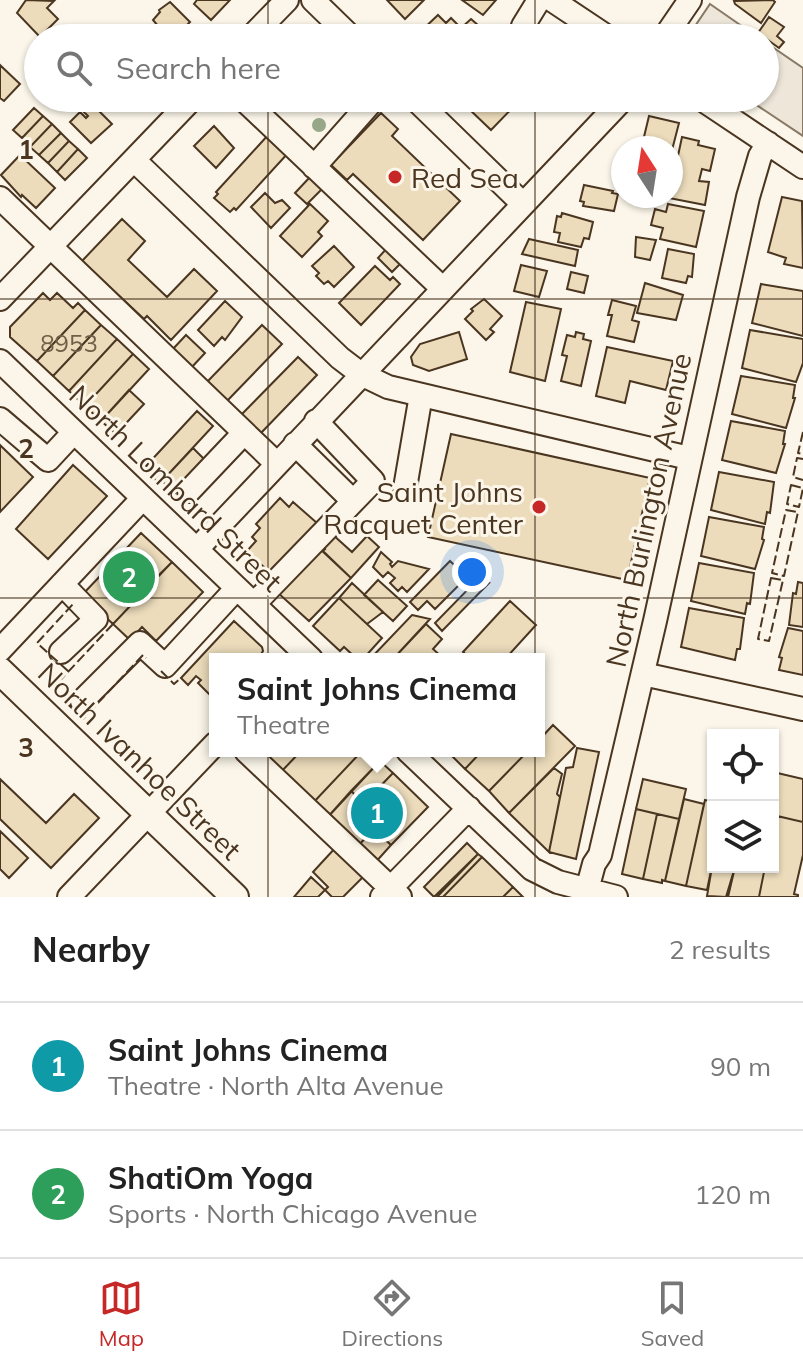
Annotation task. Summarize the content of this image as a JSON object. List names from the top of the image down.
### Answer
{
  "streets": {
    "main road": ["North Ivanhoe Street"],
    "street": ["North Lombard Street", "North Burlington Avenue"]
  },
  "places": ["Red Sea", "Saint Johns Racquet Center"],
  "house_numbers": ["8953"],
  "north": "top",
  "page": {
    "search": "Search here",
    "pins": ["2", "1"],
    "popup": ["Saint Johns Cinema", "Theatre"],
    "heading": ["Nearby", "2 results"],
    "list": [
      {
        "mark": "1",
        "name": "Saint Johns Cinema",
        "note": "Theatre · North Alta Avenue",
        "value": "90 m"
      },
      {
        "mark": "2",
        "name": "ShatiOm Yoga",
        "note": "Sports · North Chicago Avenue",
        "value": "120 m"
      }
    ],
    "nav": ["Map", "Directions", "Saved"]
  },
  "grid": {
    "rows": ["1", "2", "3"]
  }
}
